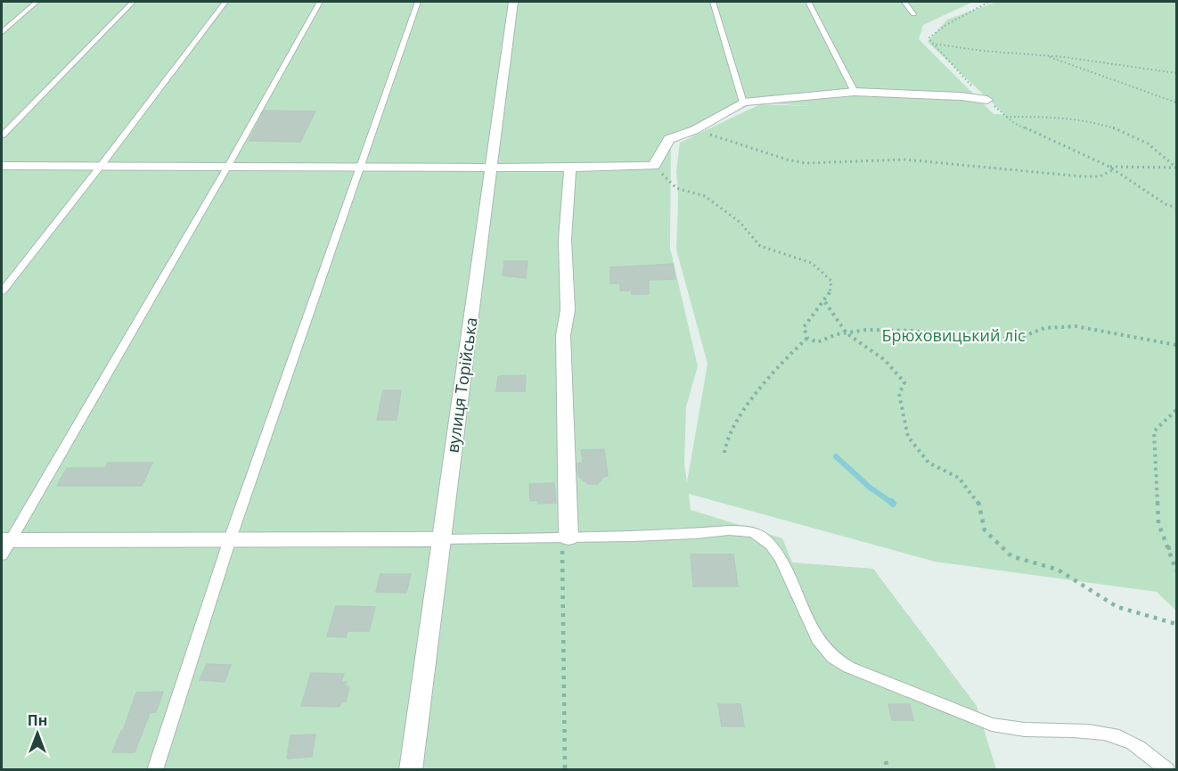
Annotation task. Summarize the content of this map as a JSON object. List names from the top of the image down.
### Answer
{
  "streets": {
    "street": ["вулиця Торійська"]
  },
  "parks": ["Брюховицький ліс"],
  "north": "top"
}
